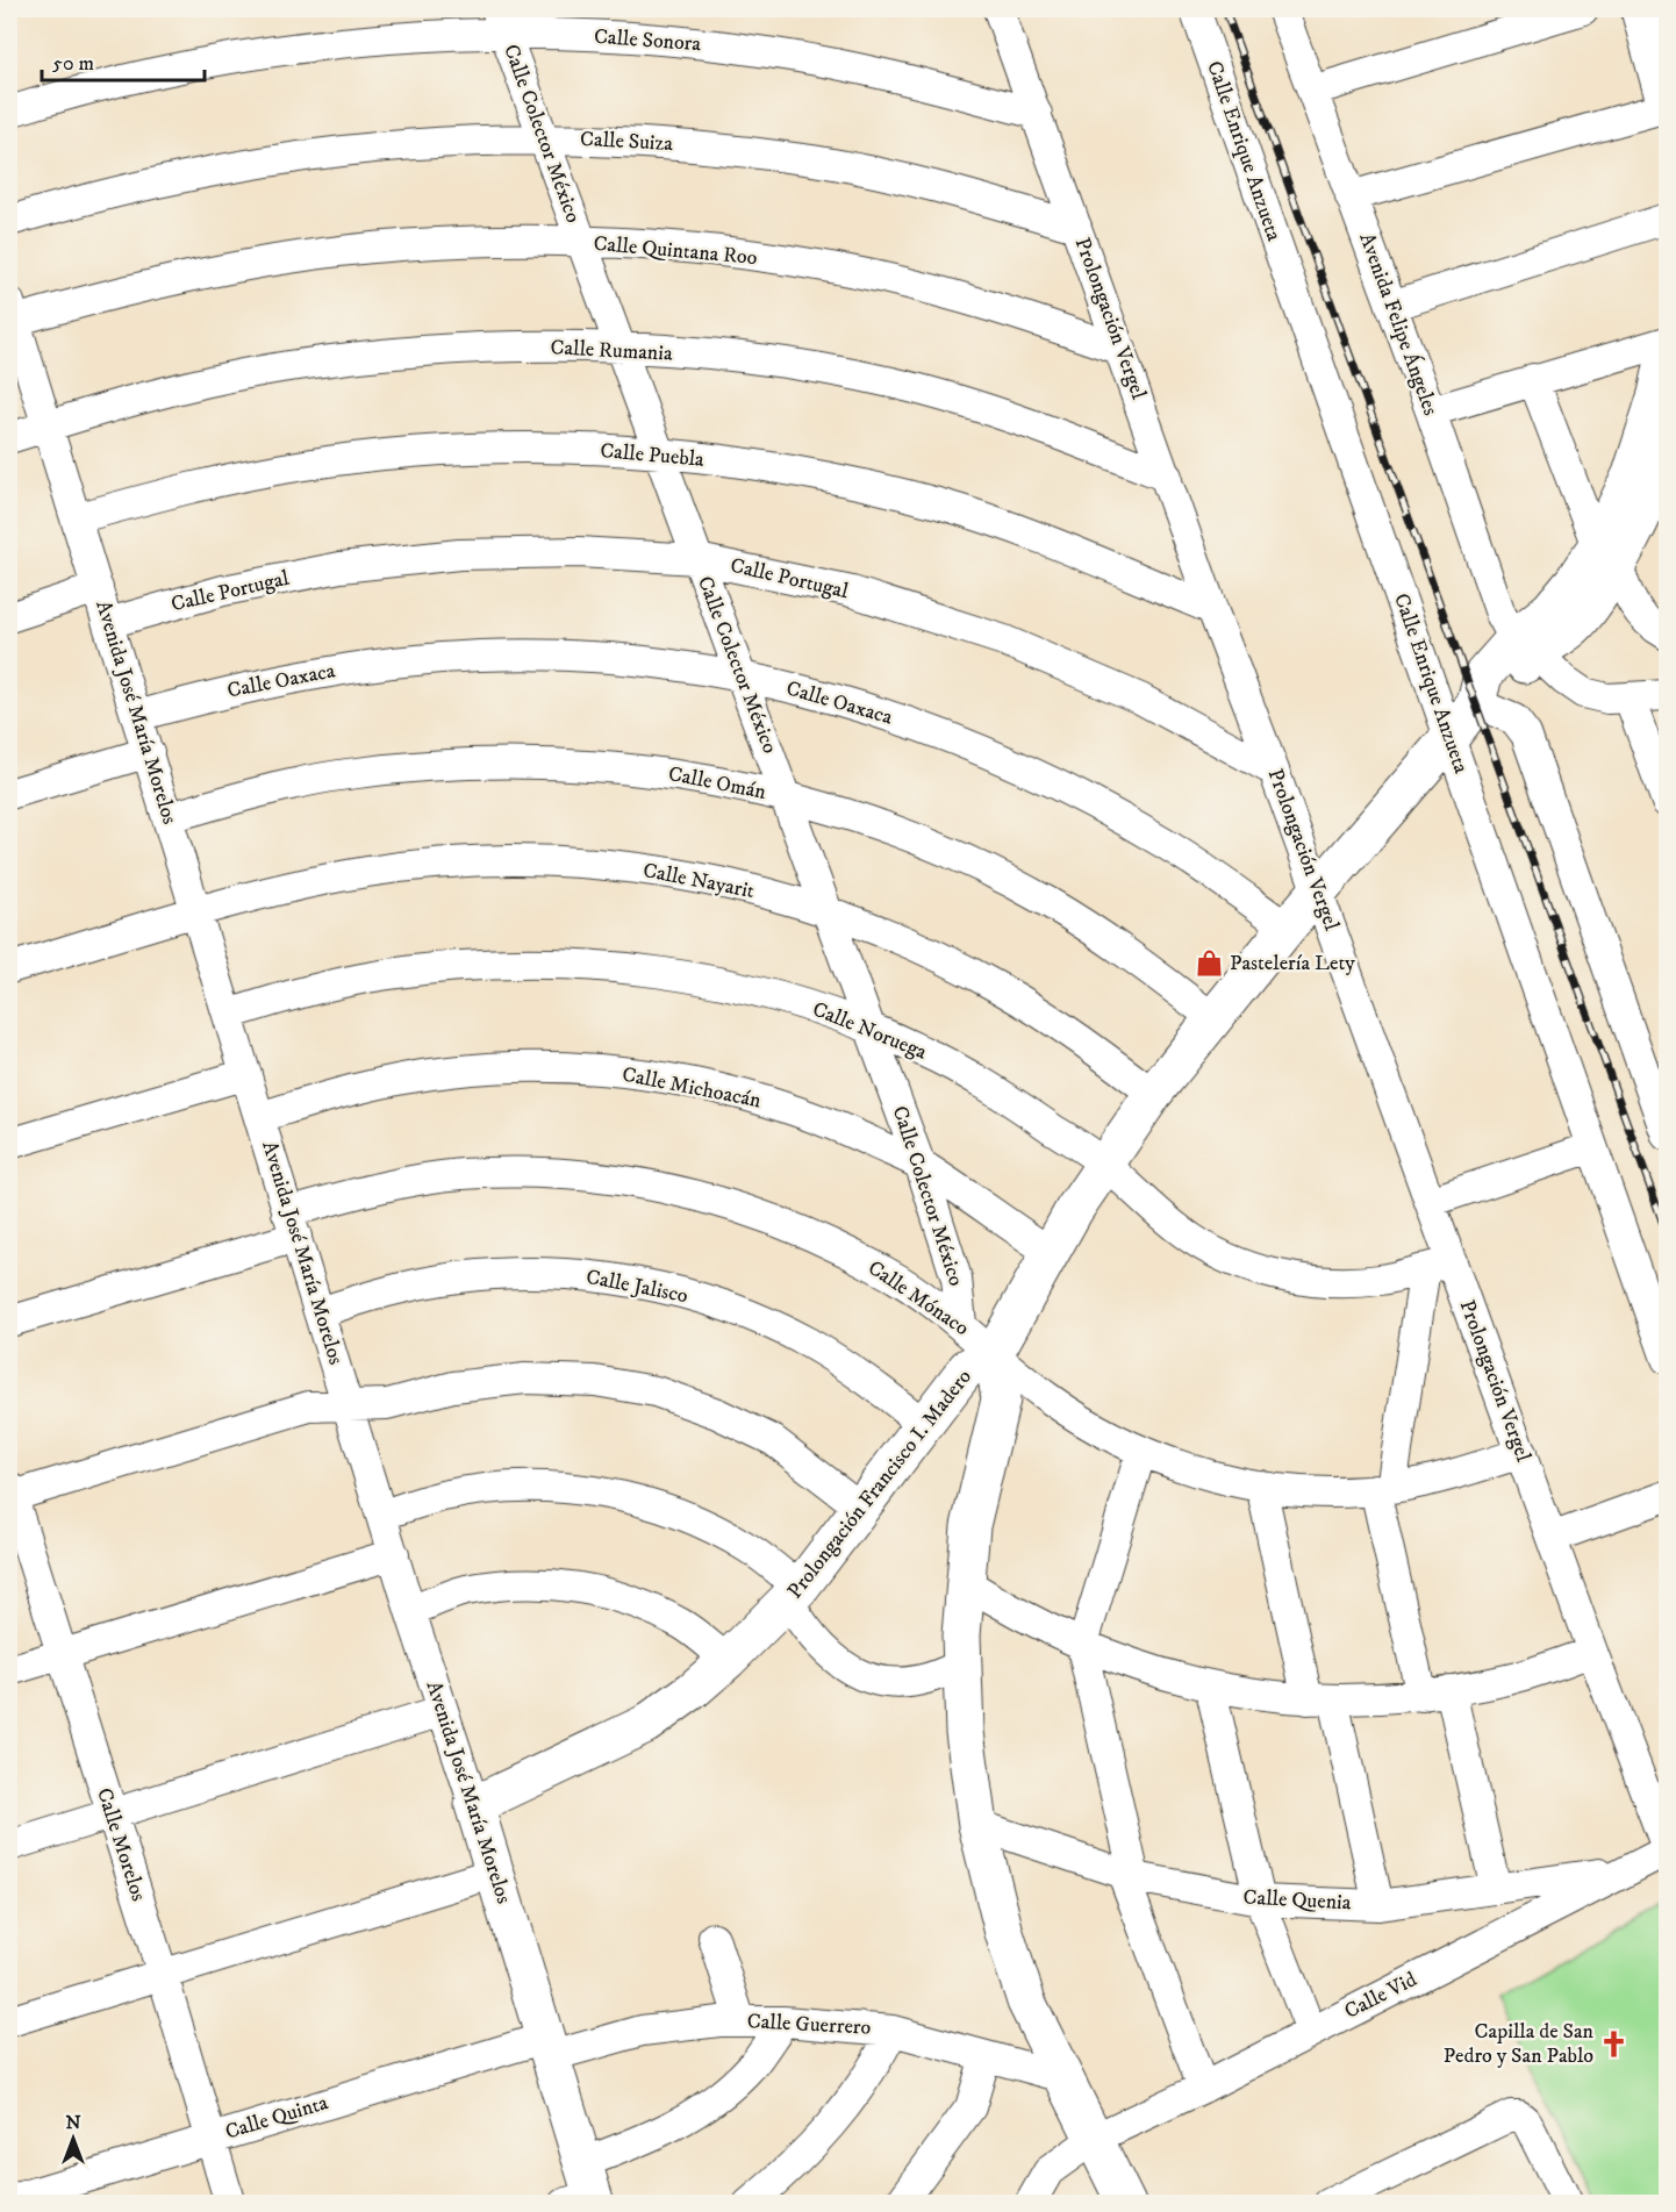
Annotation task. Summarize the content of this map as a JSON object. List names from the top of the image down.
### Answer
{
  "streets": {
    "main road": ["Avenida José María Morelos", "Prolongación Francisco I. Madero"],
    "street": [
      "Calle Sonora",
      "Calle Colector México",
      "Calle Suiza",
      "Calle Enrique Anzueta",
      "Calle Quintana Roo",
      "Prolongación Vergel",
      "Avenida Felipe Ángeles",
      "Calle Rumania",
      "Calle Puebla",
      "Calle Portugal",
      "Calle Oaxaca",
      "Calle Omán",
      "Calle Nayarit",
      "Calle Noruega",
      "Calle Michoacán",
      "Calle Jalisco",
      "Calle Mónaco",
      "Calle Morelos",
      "Calle Quenia",
      "Calle Vid",
      "Calle Guerrero",
      "Calle Quinta"
    ]
  },
  "crossings": [
    ["Calle Sonora", "Calle Colector México"],
    ["Calle Sonora", "Prolongación Vergel"],
    ["Calle Colector México", "Calle Suiza"],
    ["Calle Colector México", "Calle Quintana Roo"],
    ["Calle Colector México", "Calle Rumania"],
    ["Calle Colector México", "Calle Puebla"],
    ["Calle Colector México", "Calle Portugal"],
    ["Calle Colector México", "Calle Oaxaca"],
    ["Calle Colector México", "Calle Omán"],
    ["Calle Colector México", "Calle Nayarit"],
    ["Calle Colector México", "Calle Noruega"],
    ["Calle Colector México", "Calle Michoacán"],
    ["Calle Colector México", "Calle Mónaco"],
    ["Calle Suiza", "Prolongación Vergel"],
    ["Calle Enrique Anzueta", "Prolongación Francisco I. Madero"],
    ["Calle Quintana Roo", "Prolongación Vergel"],
    ["Calle Quintana Roo", "Avenida José María Morelos"],
    ["Prolongación Vergel", "Calle Rumania"],
    ["Prolongación Vergel", "Calle Puebla"],
    ["Prolongación Vergel", "Calle Portugal"],
    ["Prolongación Vergel", "Calle Noruega"],
    ["Prolongación Vergel", "Calle Mónaco"],
    ["Prolongación Vergel", "Prolongación Francisco I. Madero"],
    ["Prolongación Vergel", "Calle Vid"],
    ["Avenida Felipe Ángeles", "Prolongación Francisco I. Madero"],
    ["Calle Rumania", "Avenida José María Morelos"],
    ["Calle Puebla", "Avenida José María Morelos"],
    ["Calle Portugal", "Avenida José María Morelos"],
    ["Calle Oaxaca", "Avenida José María Morelos"],
    ["Calle Oaxaca", "Prolongación Francisco I. Madero"],
    ["Avenida José María Morelos", "Calle Omán"],
    ["Avenida José María Morelos", "Calle Nayarit"],
    ["Avenida José María Morelos", "Calle Noruega"],
    ["Avenida José María Morelos", "Calle Michoacán"],
    ["Avenida José María Morelos", "Calle Jalisco"],
    ["Avenida José María Morelos", "Calle Mónaco"],
    ["Avenida José María Morelos", "Prolongación Francisco I. Madero"],
    ["Avenida José María Morelos", "Calle Guerrero"],
    ["Avenida José María Morelos", "Calle Quinta"],
    ["Calle Omán", "Prolongación Francisco I. Madero"],
    ["Calle Nayarit", "Prolongación Francisco I. Madero"],
    ["Calle Noruega", "Prolongación Francisco I. Madero"],
    ["Calle Michoacán", "Prolongación Francisco I. Madero"],
    ["Calle Jalisco", "Prolongación Francisco I. Madero"],
    ["Calle Mónaco", "Prolongación Francisco I. Madero"],
    ["Calle Morelos", "Calle Quinta"],
    ["Calle Quenia", "Calle Vid"],
    ["Calle Guerrero", "Calle Quinta"]
  ],
  "places": {
    "shop": ["Pastelería Lety"],
    "church": ["Capilla de San Pedro y San Pablo"]
  },
  "scale_bar": "50 m",
  "north": "top"
}
